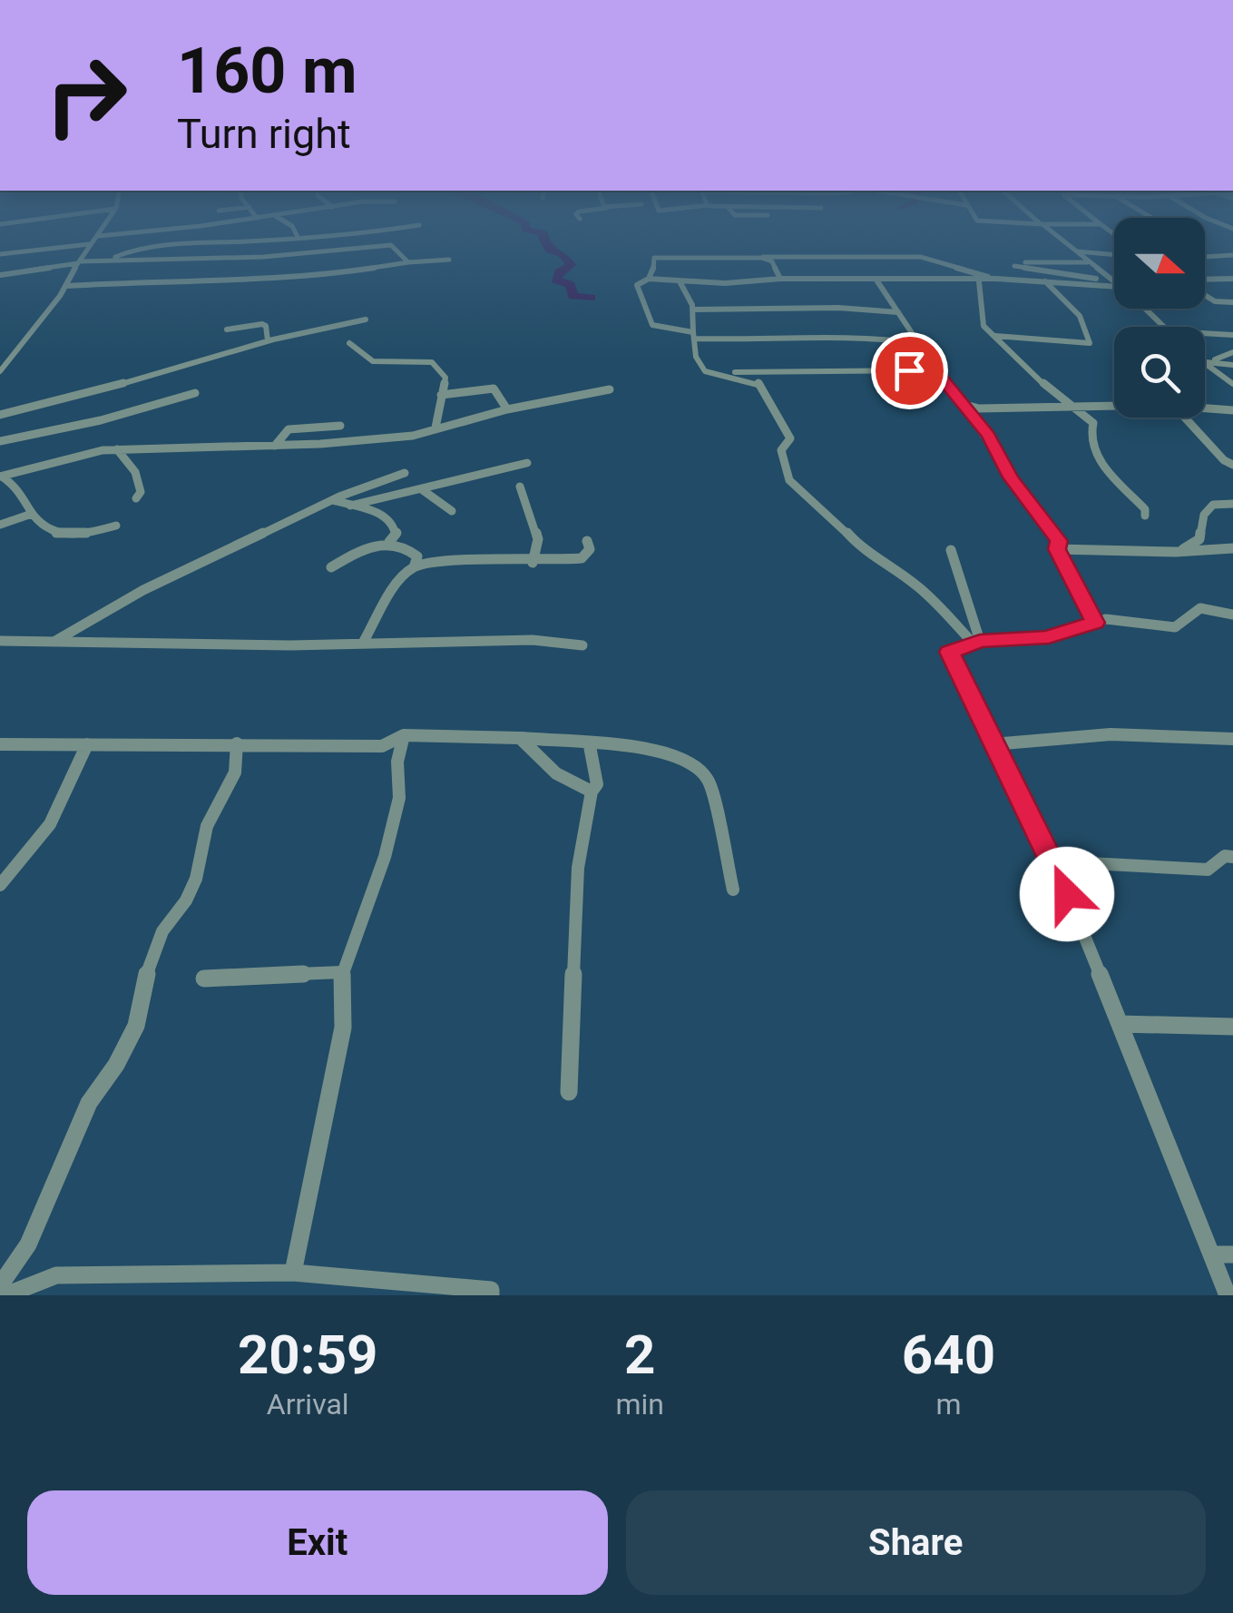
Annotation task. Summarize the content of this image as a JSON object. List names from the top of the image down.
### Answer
{
  "north": "right",
  "page": {
    "turn": ["160 m", "Turn right"],
    "eta": [
      "20:59",
      "Arrival",
      "2",
      "min",
      "640",
      "m"
    ],
    "buttons": ["Exit", "Share"]
  }
}
